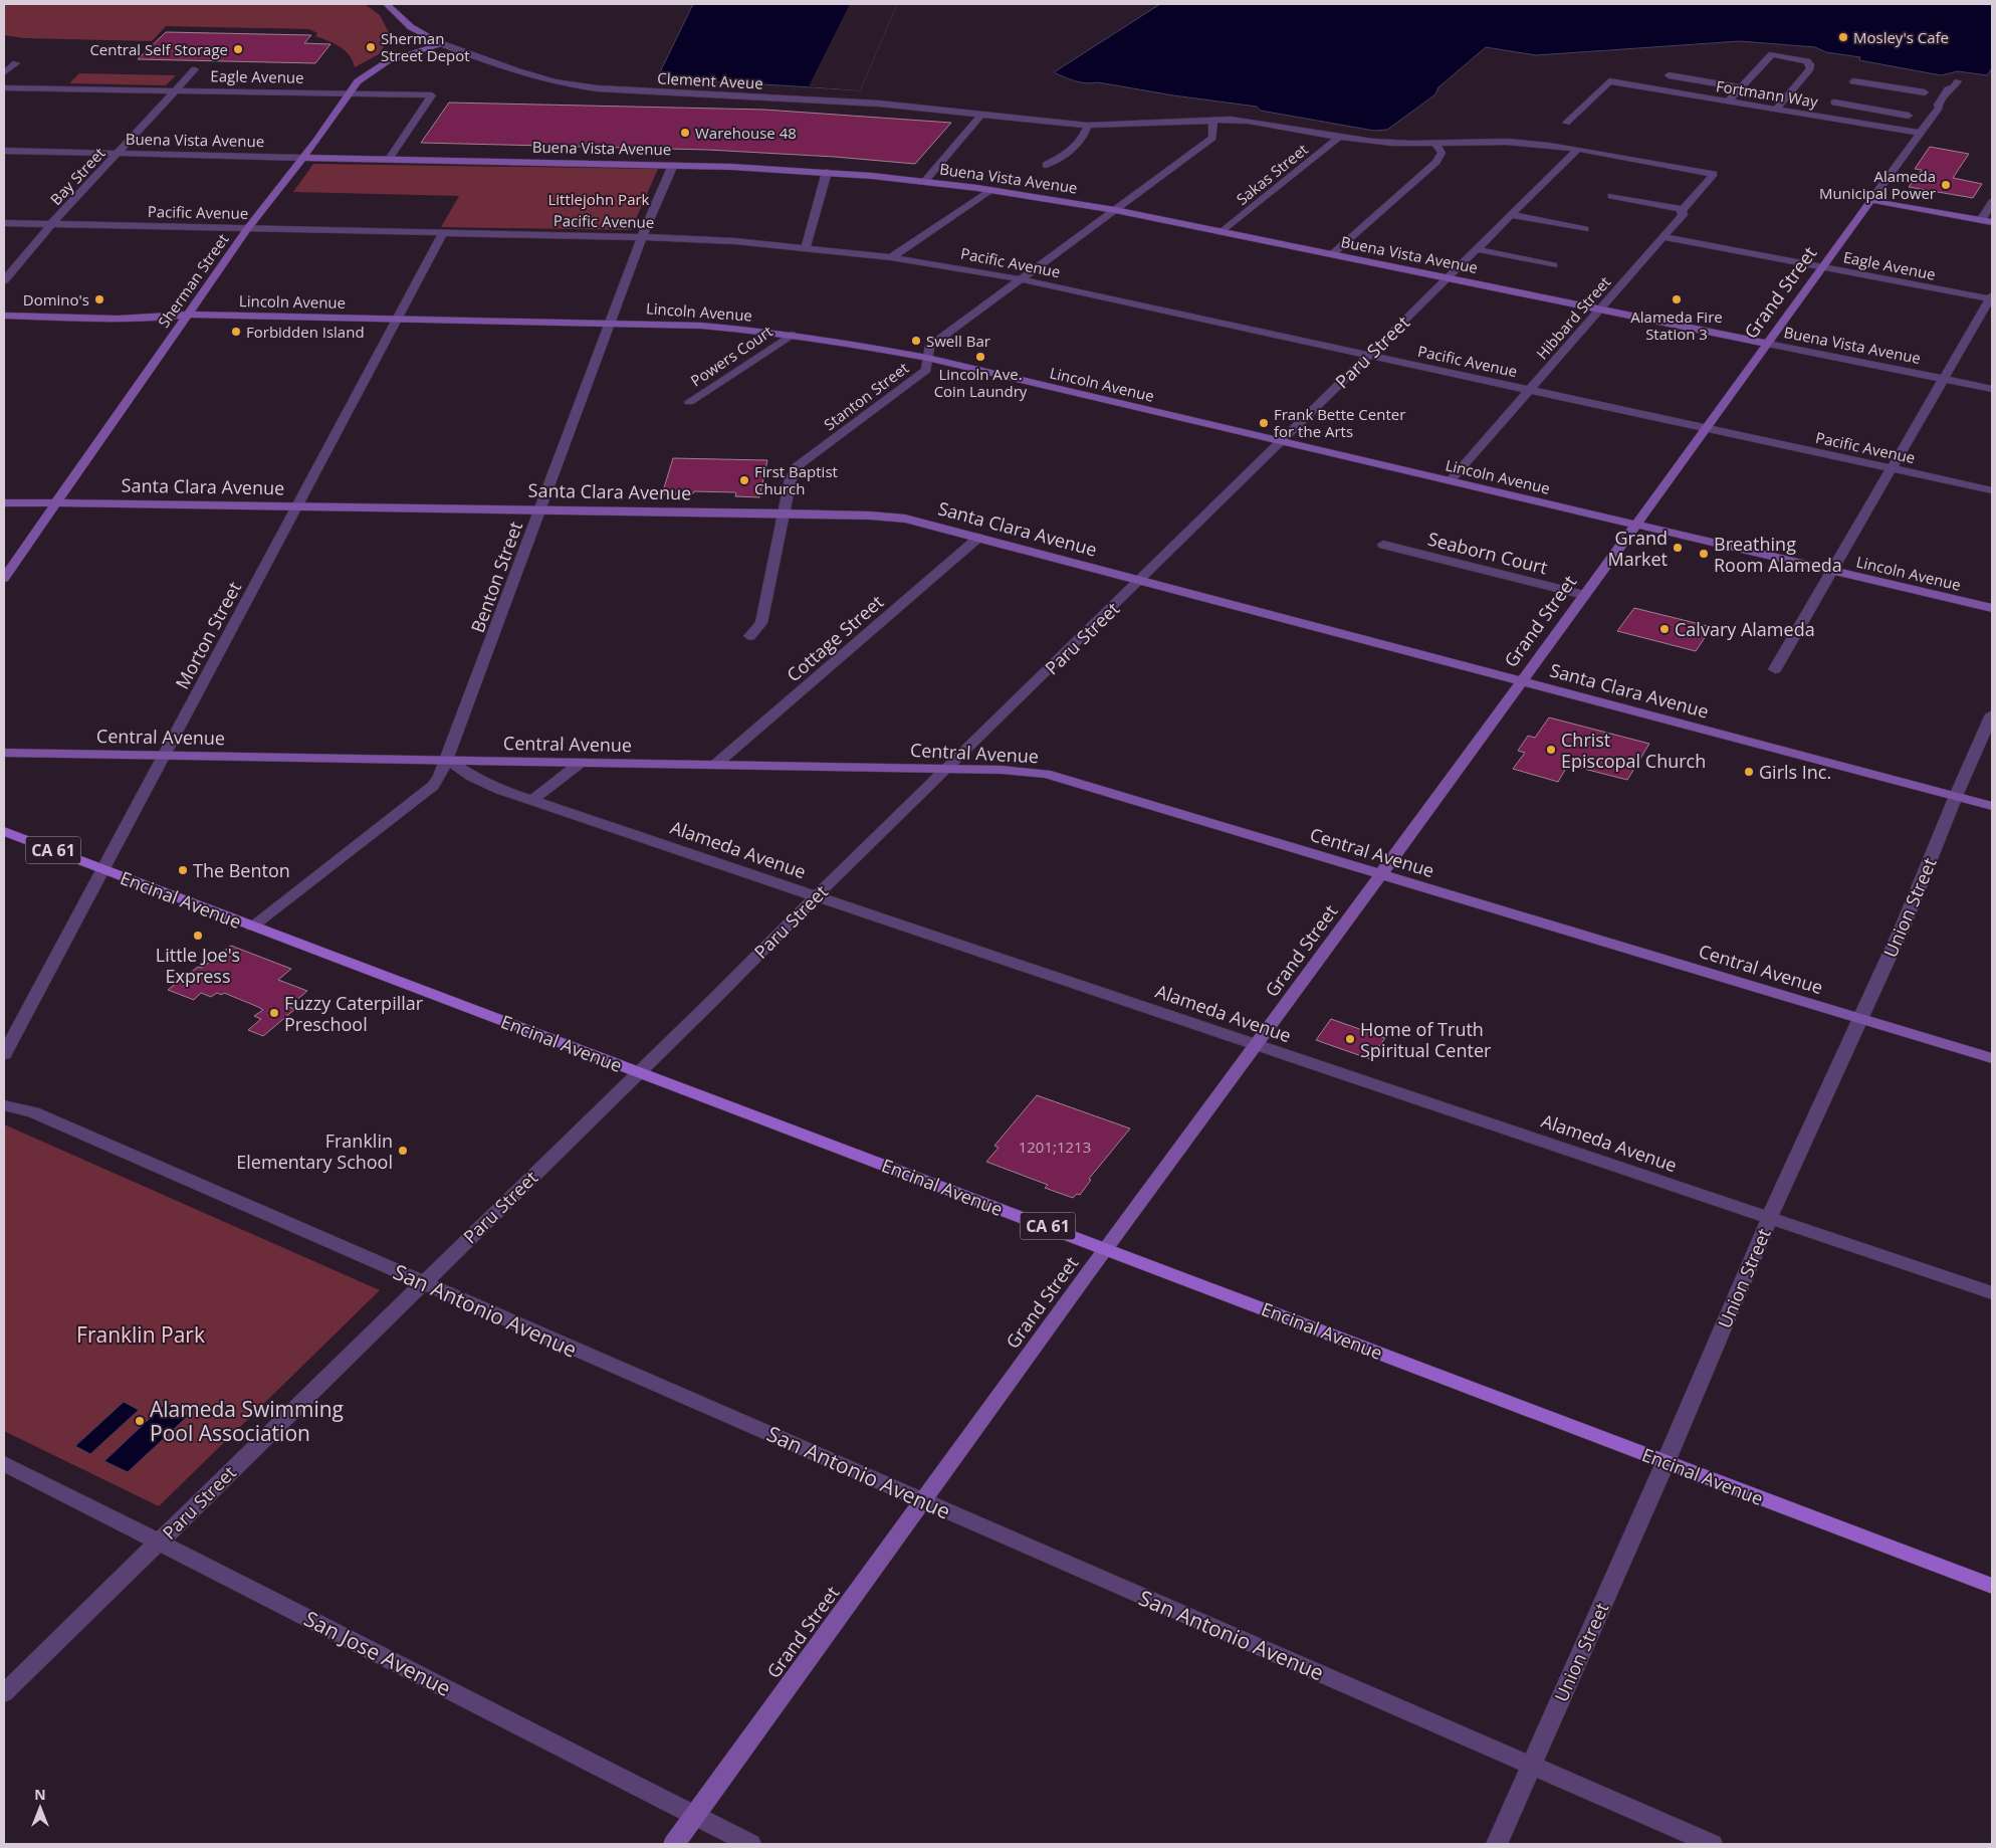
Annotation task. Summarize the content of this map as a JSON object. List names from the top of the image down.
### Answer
{
  "streets": {
    "main road": ["CA 61", "Encinal Avenue"],
    "street": [
      "Eagle Avenue",
      "Clement Aveue",
      "Fortmann Way",
      "Buena Vista Avenue",
      "Sakas Street",
      "Bay Street",
      "Pacific Avenue",
      "Sherman Street",
      "Grand Street",
      "Lincoln Avenue",
      "Hibbard Street",
      "Paru Street",
      "Powers Court",
      "Stanton Street",
      "Santa Clara Avenue",
      "Seaborn Court",
      "Benton Street",
      "Morton Street",
      "Cottage Street",
      "Central Avenue",
      "Alameda Avenue",
      "Union Street",
      "San Antonio Avenue",
      "San Jose Avenue"
    ]
  },
  "crossings": [
    ["Eagle Avenue", "Buena Vista Avenue"],
    ["Eagle Avenue", "Bay Street"],
    ["Eagle Avenue", "Sherman Street"],
    ["Eagle Avenue", "Grand Street"],
    ["Eagle Avenue", "Hibbard Street"],
    ["Clement Aveue", "Sakas Street"],
    ["Clement Aveue", "Sherman Street"],
    ["Clement Aveue", "Hibbard Street"],
    ["Clement Aveue", "Paru Street"],
    ["Clement Aveue", "Stanton Street"],
    ["Fortmann Way", "Grand Street"],
    ["Buena Vista Avenue", "Sakas Street"],
    ["Buena Vista Avenue", "Bay Street"],
    ["Buena Vista Avenue", "Sherman Street"],
    ["Buena Vista Avenue", "Grand Street"],
    ["Buena Vista Avenue", "Hibbard Street"],
    ["Buena Vista Avenue", "Paru Street"],
    ["Buena Vista Avenue", "Stanton Street"],
    ["Buena Vista Avenue", "Benton Street"],
    ["Bay Street", "Pacific Avenue"],
    ["Pacific Avenue", "Sherman Street"],
    ["Pacific Avenue", "Grand Street"],
    ["Pacific Avenue", "Hibbard Street"],
    ["Pacific Avenue", "Paru Street"],
    ["Pacific Avenue", "Stanton Street"],
    ["Pacific Avenue", "Benton Street"],
    ["Pacific Avenue", "Morton Street"],
    ["Sherman Street", "Lincoln Avenue"],
    ["Sherman Street", "Santa Clara Avenue"],
    ["Grand Street", "Lincoln Avenue"],
    ["Grand Street", "Santa Clara Avenue"],
    ["Grand Street", "Seaborn Court"],
    ["Grand Street", "Central Avenue"],
    ["Grand Street", "Alameda Avenue"],
    ["Grand Street", "Encinal Avenue"],
    ["Grand Street", "San Antonio Avenue"],
    ["Grand Street", "San Jose Avenue"],
    ["Lincoln Avenue", "Hibbard Street"],
    ["Lincoln Avenue", "Paru Street"],
    ["Lincoln Avenue", "Powers Court"],
    ["Lincoln Avenue", "Stanton Street"],
    ["Lincoln Avenue", "Benton Street"],
    ["Lincoln Avenue", "Morton Street"],
    ["Paru Street", "Santa Clara Avenue"],
    ["Paru Street", "Central Avenue"],
    ["Paru Street", "Alameda Avenue"],
    ["Paru Street", "Encinal Avenue"],
    ["Paru Street", "San Antonio Avenue"],
    ["Paru Street", "San Jose Avenue"],
    ["Stanton Street", "Santa Clara Avenue"],
    ["Santa Clara Avenue", "Benton Street"],
    ["Santa Clara Avenue", "Morton Street"],
    ["Santa Clara Avenue", "Cottage Street"],
    ["Santa Clara Avenue", "Union Street"],
    ["Benton Street", "Central Avenue"],
    ["Benton Street", "Alameda Avenue"],
    ["Benton Street", "Encinal Avenue"],
    ["Morton Street", "Central Avenue"],
    ["Morton Street", "Encinal Avenue"],
    ["Cottage Street", "Central Avenue"],
    ["Central Avenue", "Alameda Avenue"],
    ["Central Avenue", "Union Street"],
    ["Alameda Avenue", "Union Street"],
    ["Encinal Avenue", "Union Street"],
    ["Union Street", "San Antonio Avenue"]
  ],
  "parks": ["Littlejohn Park", "Franklin Park"],
  "places": [
    "Mosley's Cafe",
    "Sherman Street Depot",
    "Central Self Storage",
    "Warehouse 48",
    "Alameda Municipal Power",
    "Domino's",
    "Alameda Fire Station 3",
    "Forbidden Island",
    "Swell Bar",
    "Lincoln Ave. Coin Laundry",
    "Frank Bette Center for the Arts",
    "First Baptist Church",
    "Grand Market",
    "Breathing Room Alameda",
    "Calvary Alameda",
    "Christ Episcopal Church",
    "Girls Inc.",
    "The Benton",
    "Little Joe's Express",
    "Fuzzy Caterpillar Preschool",
    "Home of Truth Spiritual Center",
    "Franklin Elementary School",
    "Alameda Swimming Pool Association"
  ],
  "house_numbers": ["1201;1213"],
  "north": "top"
}
